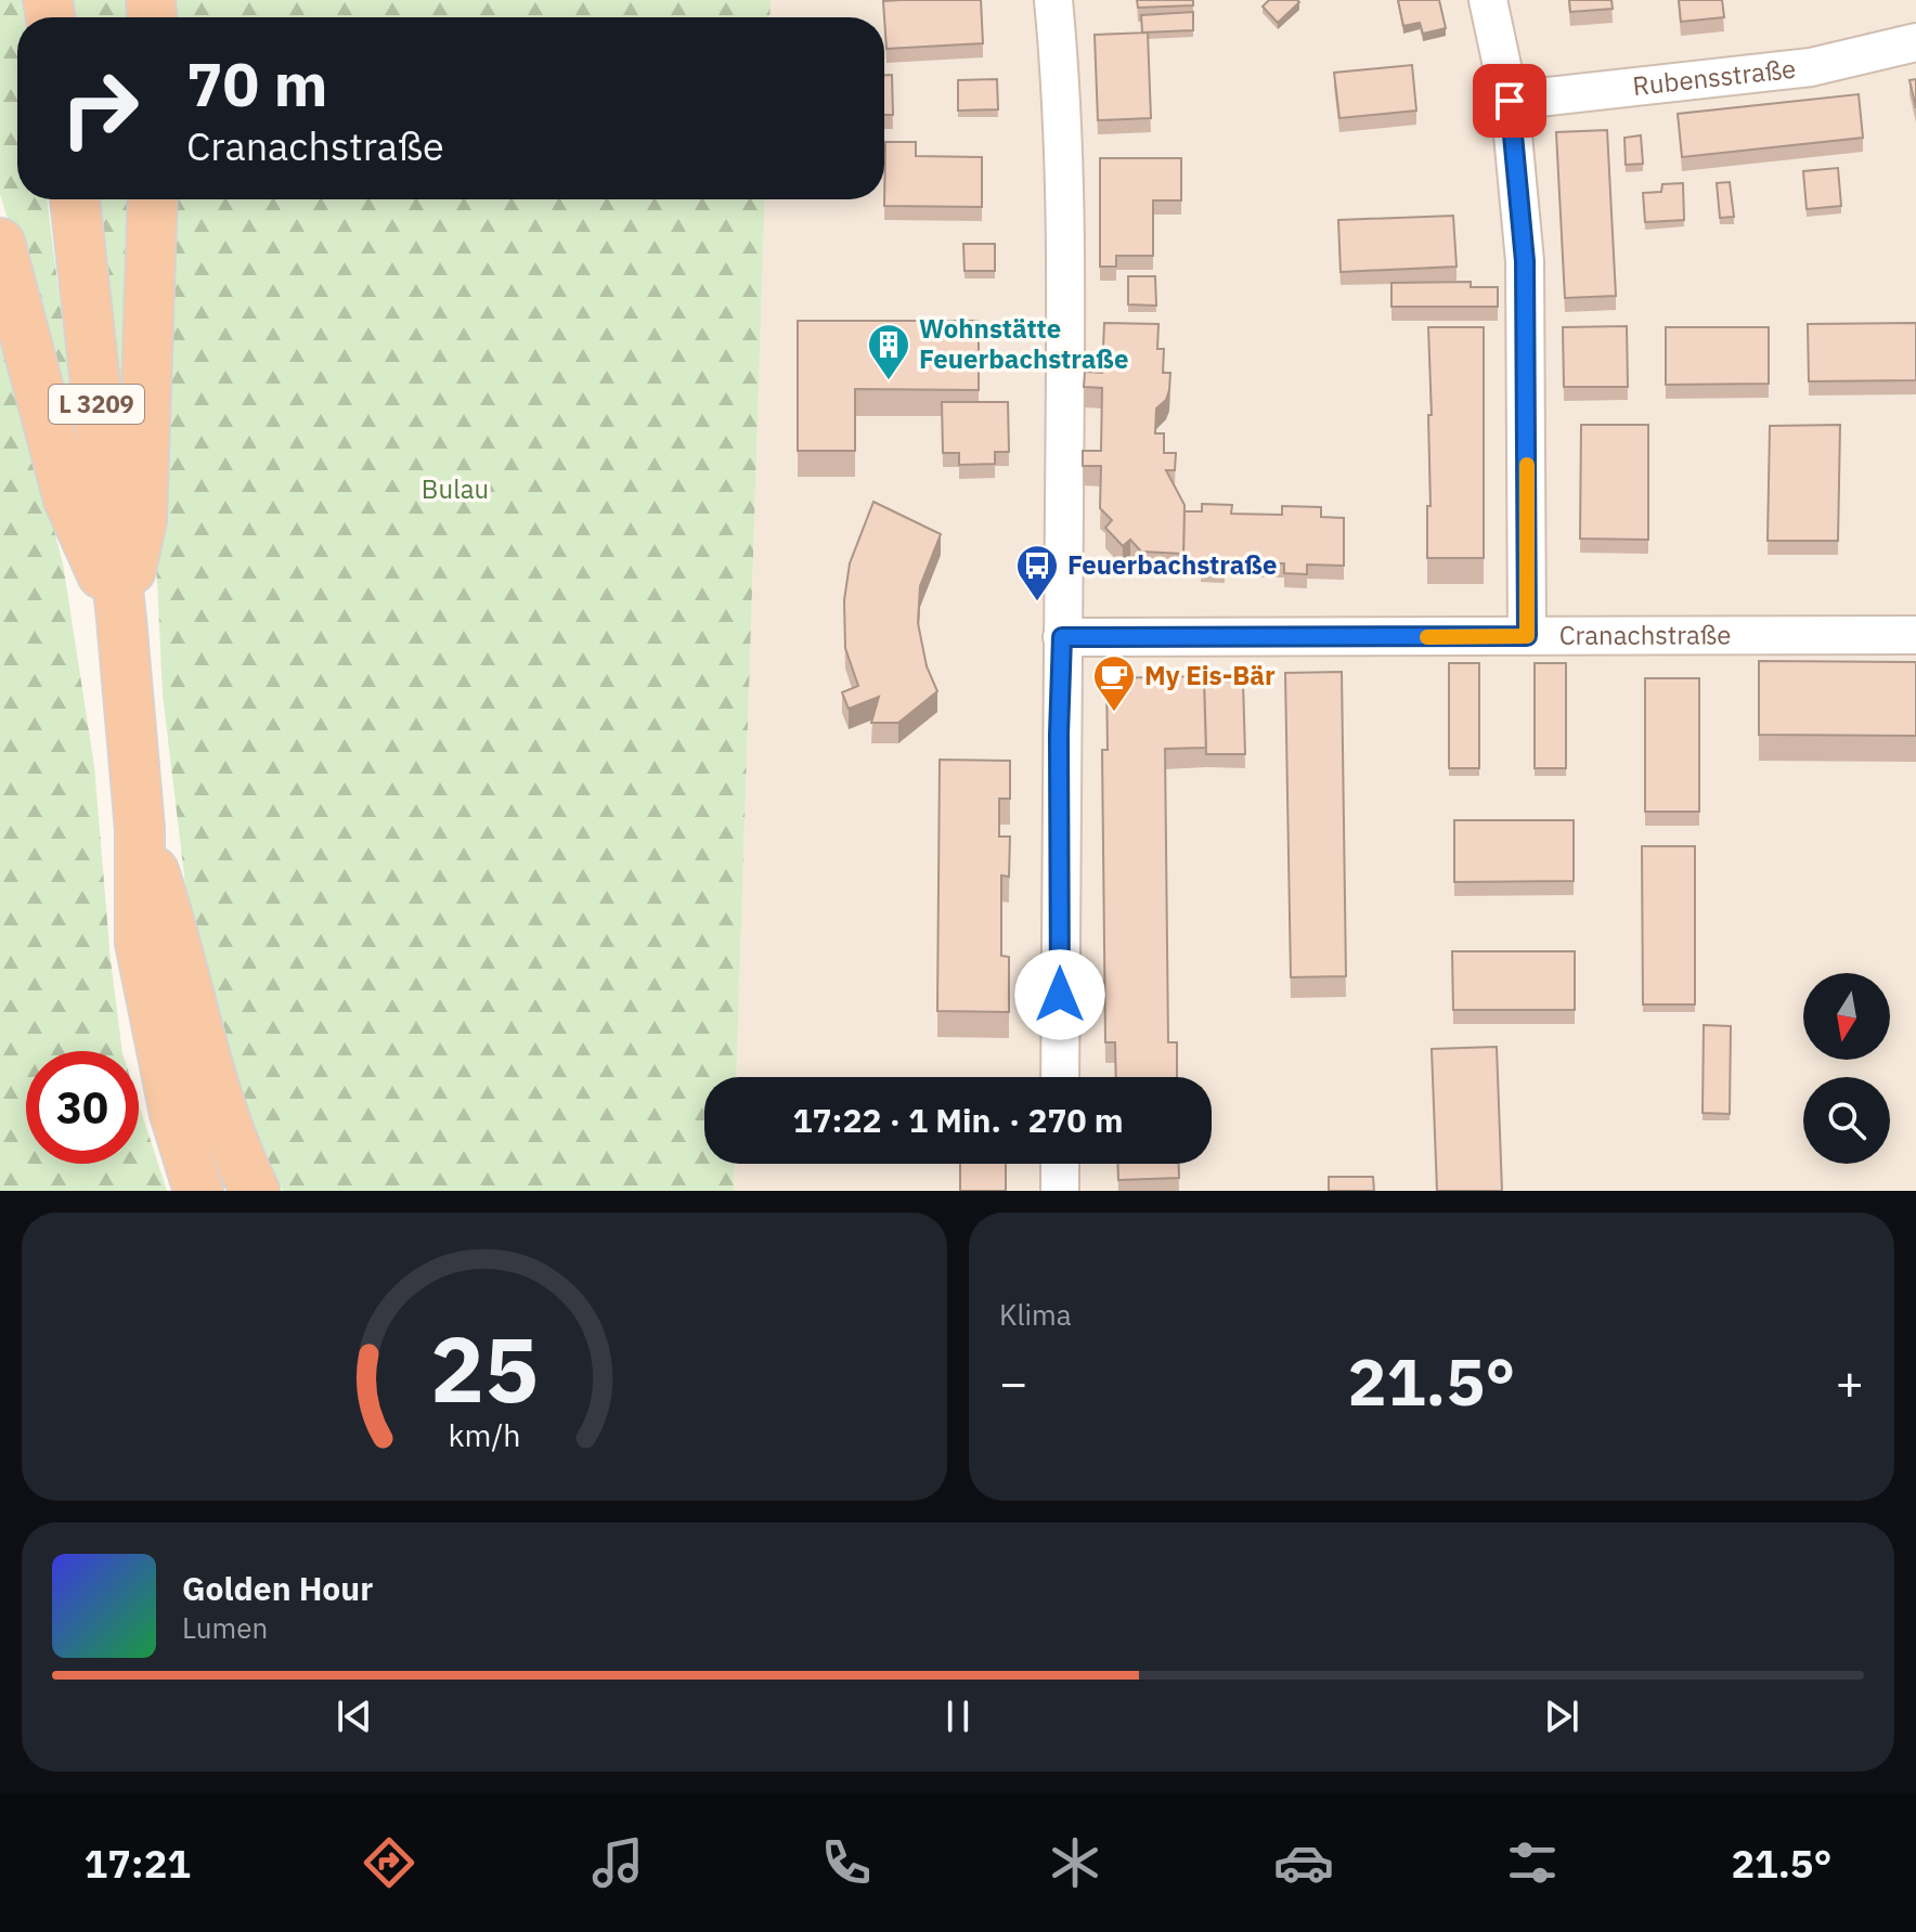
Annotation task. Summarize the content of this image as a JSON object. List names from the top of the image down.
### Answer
{
  "streets": {
    "highway": ["L 3209"],
    "street": ["Rubensstraße", "Cranachstraße"]
  },
  "parks": ["Bulau"],
  "places": {
    "building": ["Wohnstätte Feuerbachstraße"],
    "bus stop": ["Feuerbachstraße"],
    "cafe": ["My Eis-Bär"]
  },
  "north": "bottom",
  "page": {
    "turn": ["70 m", "Cranachstraße"],
    "limit": "30",
    "trip": "17:22 · 1 Min. · 270 m",
    "tile": "Klima",
    "heat": ["−", "21.5°", "+"],
    "song": ["Golden Hour", "Lumen"],
    "tabs": ["17:21", "21.5°"],
    "gauge": ["25", "km/h"]
  }
}
